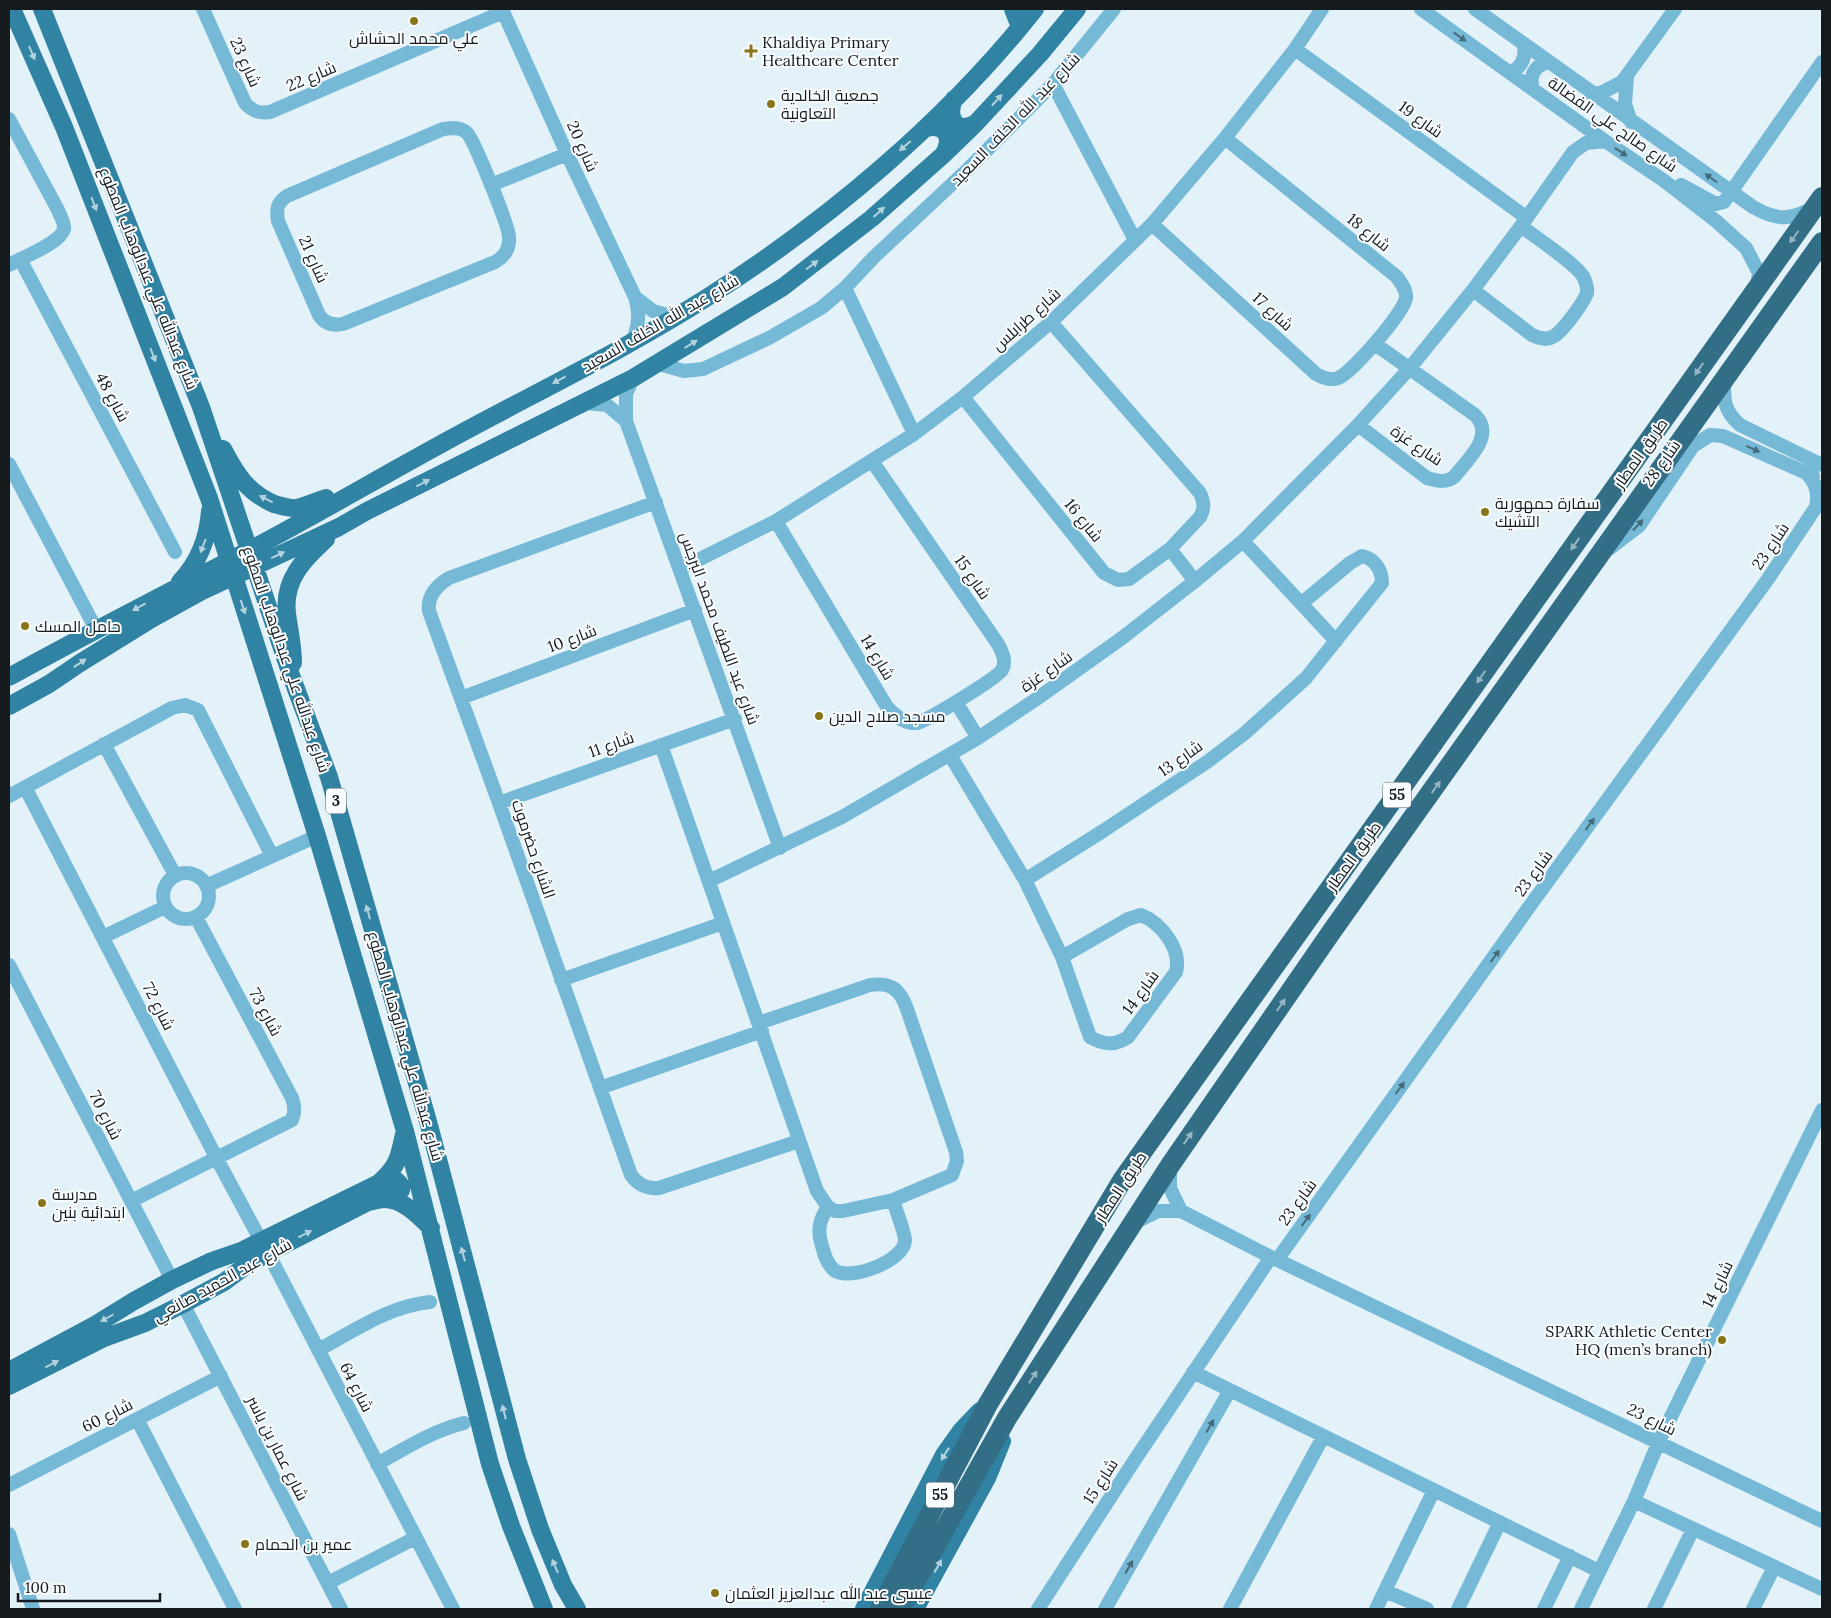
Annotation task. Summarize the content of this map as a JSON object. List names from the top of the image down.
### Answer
{
  "streets": {
    "highway": ["طريق المطار", "55"],
    "main road": [
      "شارع عبد الله الخلف السعيد",
      "شارع عبدالله علي عبدالوهاب المطوع",
      "3",
      "شارع عبد الحميد صانعي"
    ],
    "street": [
      "شارع 23",
      "شارع 22",
      "شارع 19",
      "شارع صالح علي الفضالة",
      "شارع 20",
      "شارع 18",
      "شارع 21",
      "شارع 17",
      "شارع طرابلس",
      "شارع 48",
      "شارع غزة",
      "شارع 28",
      "شارع 16",
      "شارع 15",
      "شارع عبد اللطيف محمد البرجس",
      "شارع 10",
      "شارع 14",
      "شارع 11",
      "شارع 13",
      "الشارع حضرموت",
      "شارع 72",
      "شارع 73",
      "شارع 70",
      "شارع 64",
      "شارع 60",
      "شارع عمار بن ياسر"
    ]
  },
  "crossings": [
    ["شارع 23", "شارع 22"],
    ["شارع 23", "طريق المطار"],
    ["شارع 23", "شارع 28"],
    ["شارع 23", "شارع 15"],
    ["شارع 23", "شارع 14"],
    ["شارع 22", "شارع 20"],
    ["شارع عبد الله الخلف السعيد", "شارع 20"],
    ["شارع عبد الله الخلف السعيد", "شارع عبدالله علي عبدالوهاب المطوع"],
    ["شارع عبد الله الخلف السعيد", "شارع عبد اللطيف محمد البرجس"],
    ["شارع 19", "شارع طرابلس"],
    ["شارع 19", "شارع غزة"],
    ["شارع صالح علي الفضالة", "شارع غزة"],
    ["شارع صالح علي الفضالة", "طريق المطار"],
    ["شارع 18", "شارع 17"],
    ["شارع 18", "شارع طرابلس"],
    ["شارع عبدالله علي عبدالوهاب المطوع", "شارع عبد الحميد صانعي"],
    ["شارع 17", "شارع طرابلس"],
    ["شارع طرابلس", "شارع 16"],
    ["شارع طرابلس", "شارع 15"],
    ["شارع طرابلس", "شارع عبد اللطيف محمد البرجس"],
    ["شارع طرابلس", "شارع 14"],
    ["شارع غزة", "شارع عبد اللطيف محمد البرجس"],
    ["شارع غزة", "شارع 14"],
    ["طريق المطار", "شارع 28"],
    ["شارع 15", "شارع 14"],
    ["شارع عبد اللطيف محمد البرجس", "شارع 10"],
    ["شارع عبد اللطيف محمد البرجس", "شارع 11"],
    ["شارع عبد اللطيف محمد البرجس", "الشارع حضرموت"],
    ["شارع 10", "الشارع حضرموت"],
    ["شارع 14", "شارع 13"],
    ["شارع 11", "الشارع حضرموت"],
    ["شارع 72", "شارع 73"],
    ["شارع 72", "شارع عبد الحميد صانعي"],
    ["شارع 72", "شارع 64"],
    ["شارع 70", "شارع عبد الحميد صانعي"],
    ["شارع عبد الحميد صانعي", "شارع 64"],
    ["شارع عبد الحميد صانعي", "شارع عمار بن ياسر"],
    ["شارع 60", "شارع عمار بن ياسر"]
  ],
  "one_way": ["شارع 23", "شارع 28"],
  "places": {
    "other": [
      "علي محمد الحشاش",
      "جمعية الخالدية التعاونية",
      "سفارة جمهورية التشيك",
      "حامل المسك",
      "مسجد صلاح الدين",
      "مدرسة ابتدائية بنين",
      "SPARK Athletic Center HQ (men’s branch)",
      "عمير بن الحمام",
      "عيسى عبد الله عبدالعزيز العثمان"
    ],
    "health": ["Khaldiya Primary Healthcare Center"]
  },
  "scale_bar": "100 m"
}
